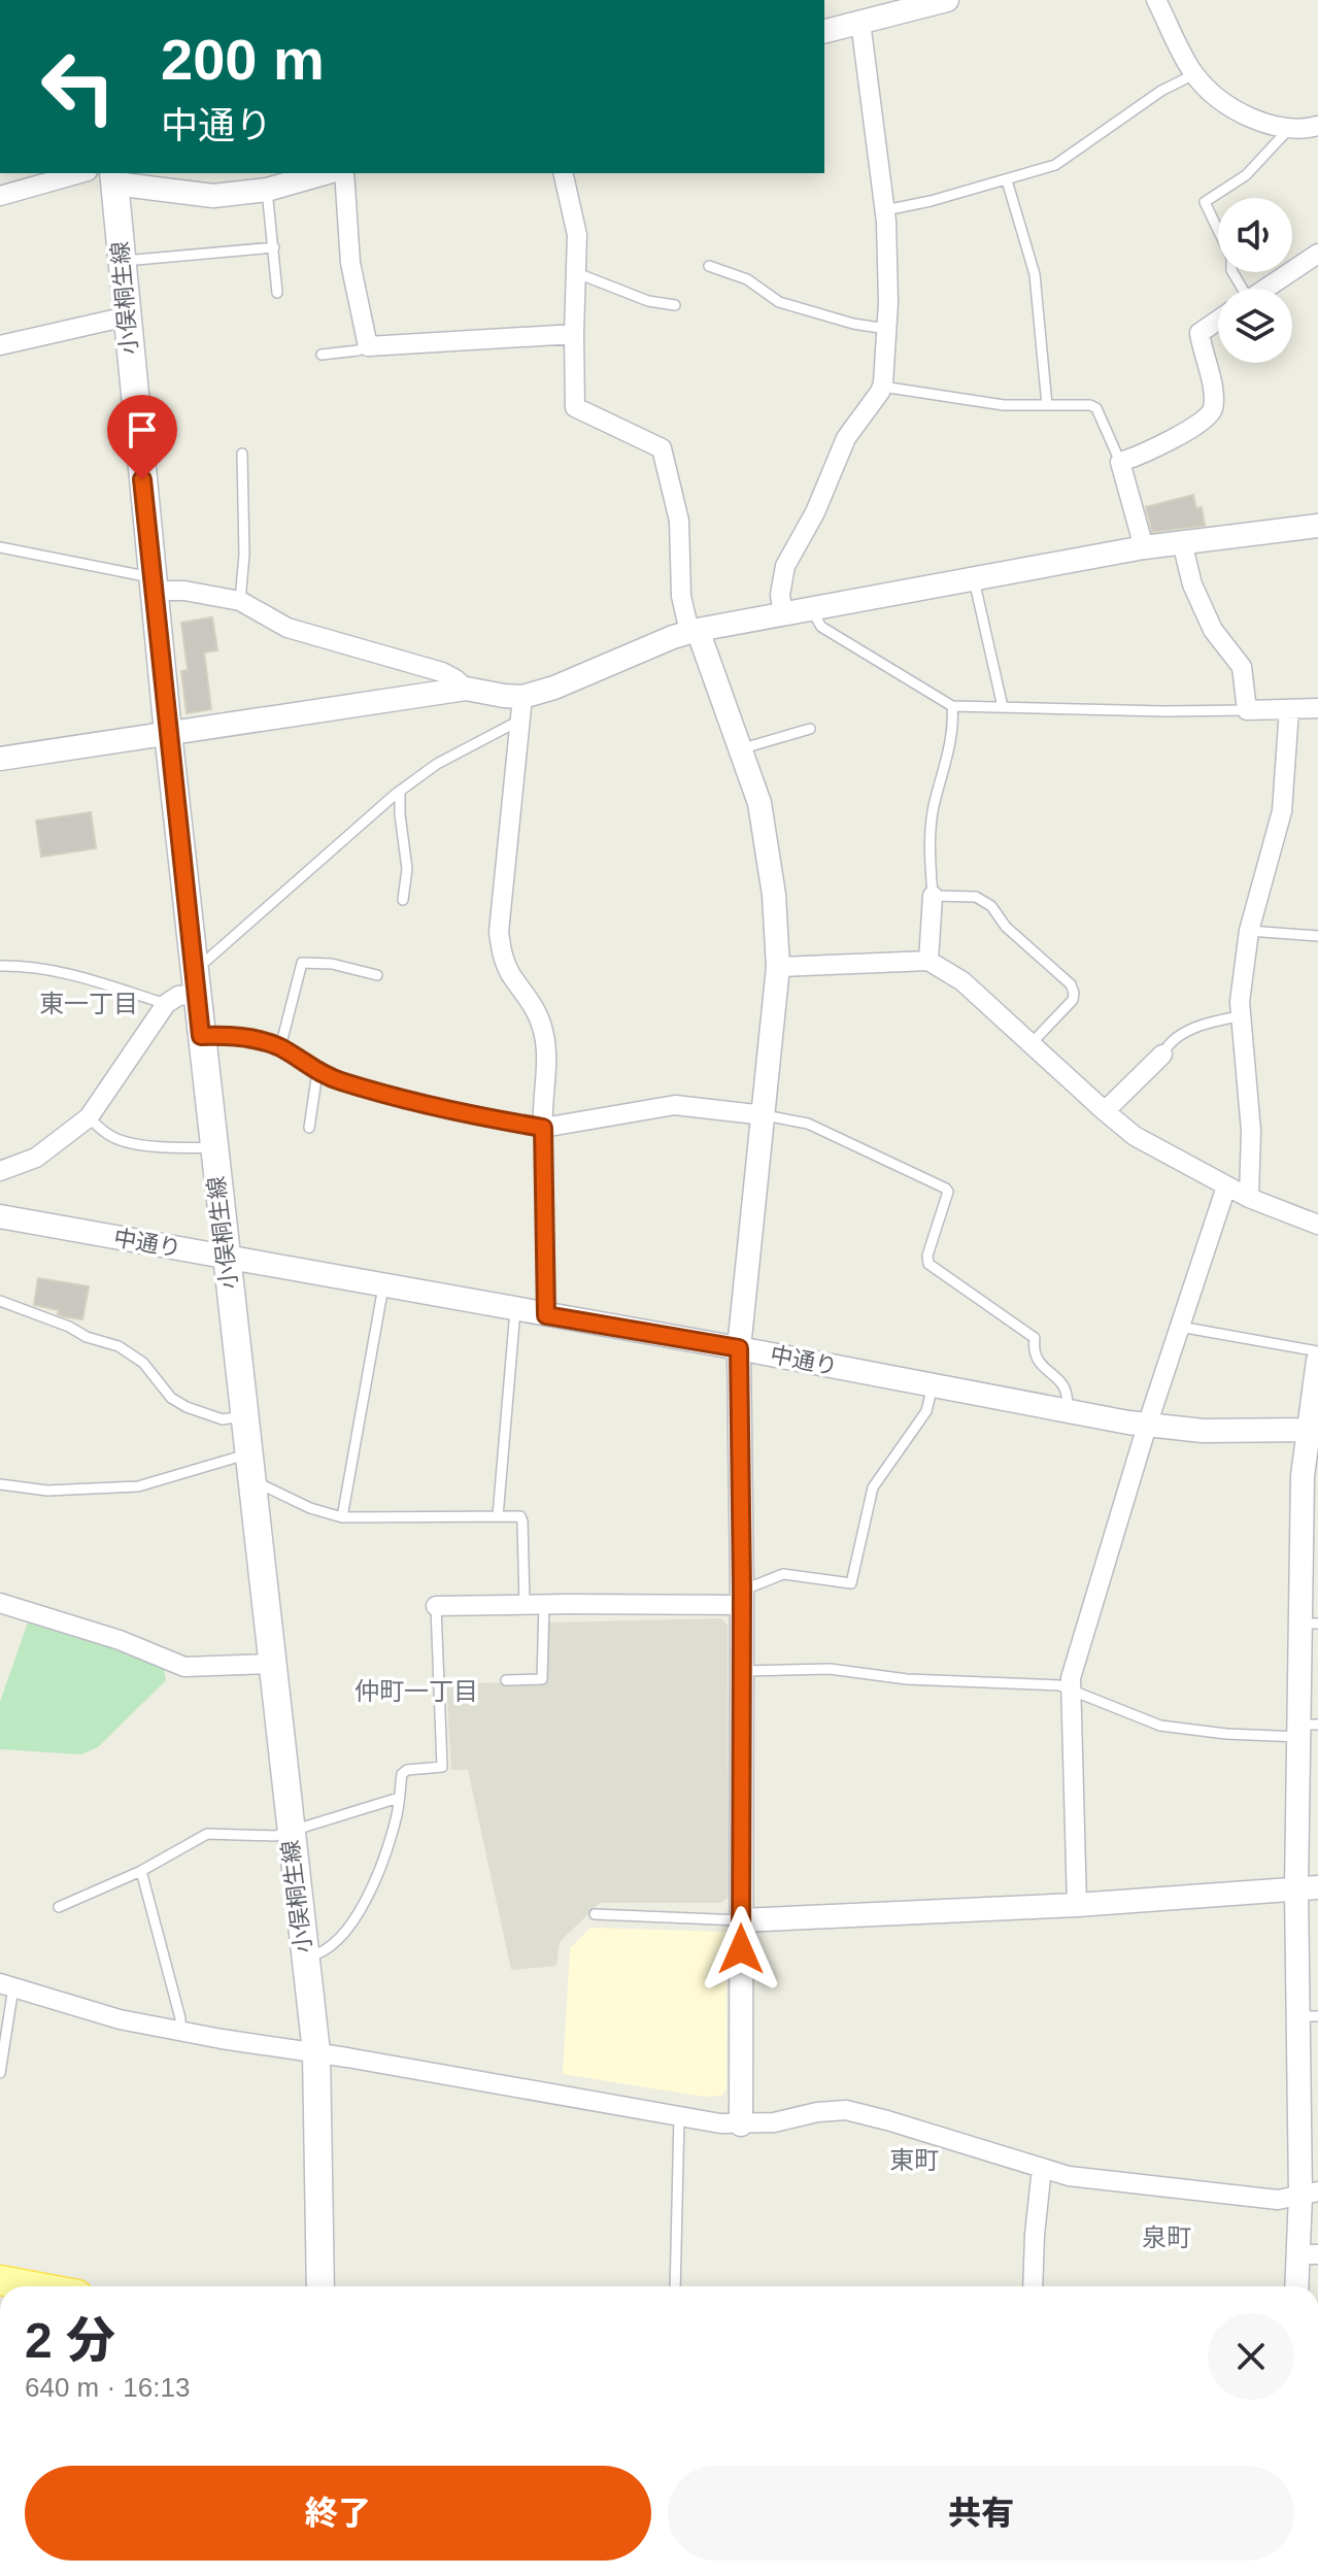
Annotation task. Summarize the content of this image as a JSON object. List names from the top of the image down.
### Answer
{
  "streets": {
    "main road": ["小俣桐生線"],
    "street": ["中通り"]
  },
  "crossings": [
    ["小俣桐生線", "中通り"]
  ],
  "districts": [
    "東一丁目",
    "仲町一丁目",
    "東町",
    "泉町"
  ],
  "page": {
    "turn": ["200 m", "中通り"],
    "heading": ["2 分", "640 m · 16:13"],
    "buttons": ["終了", "共有"]
  }
}
